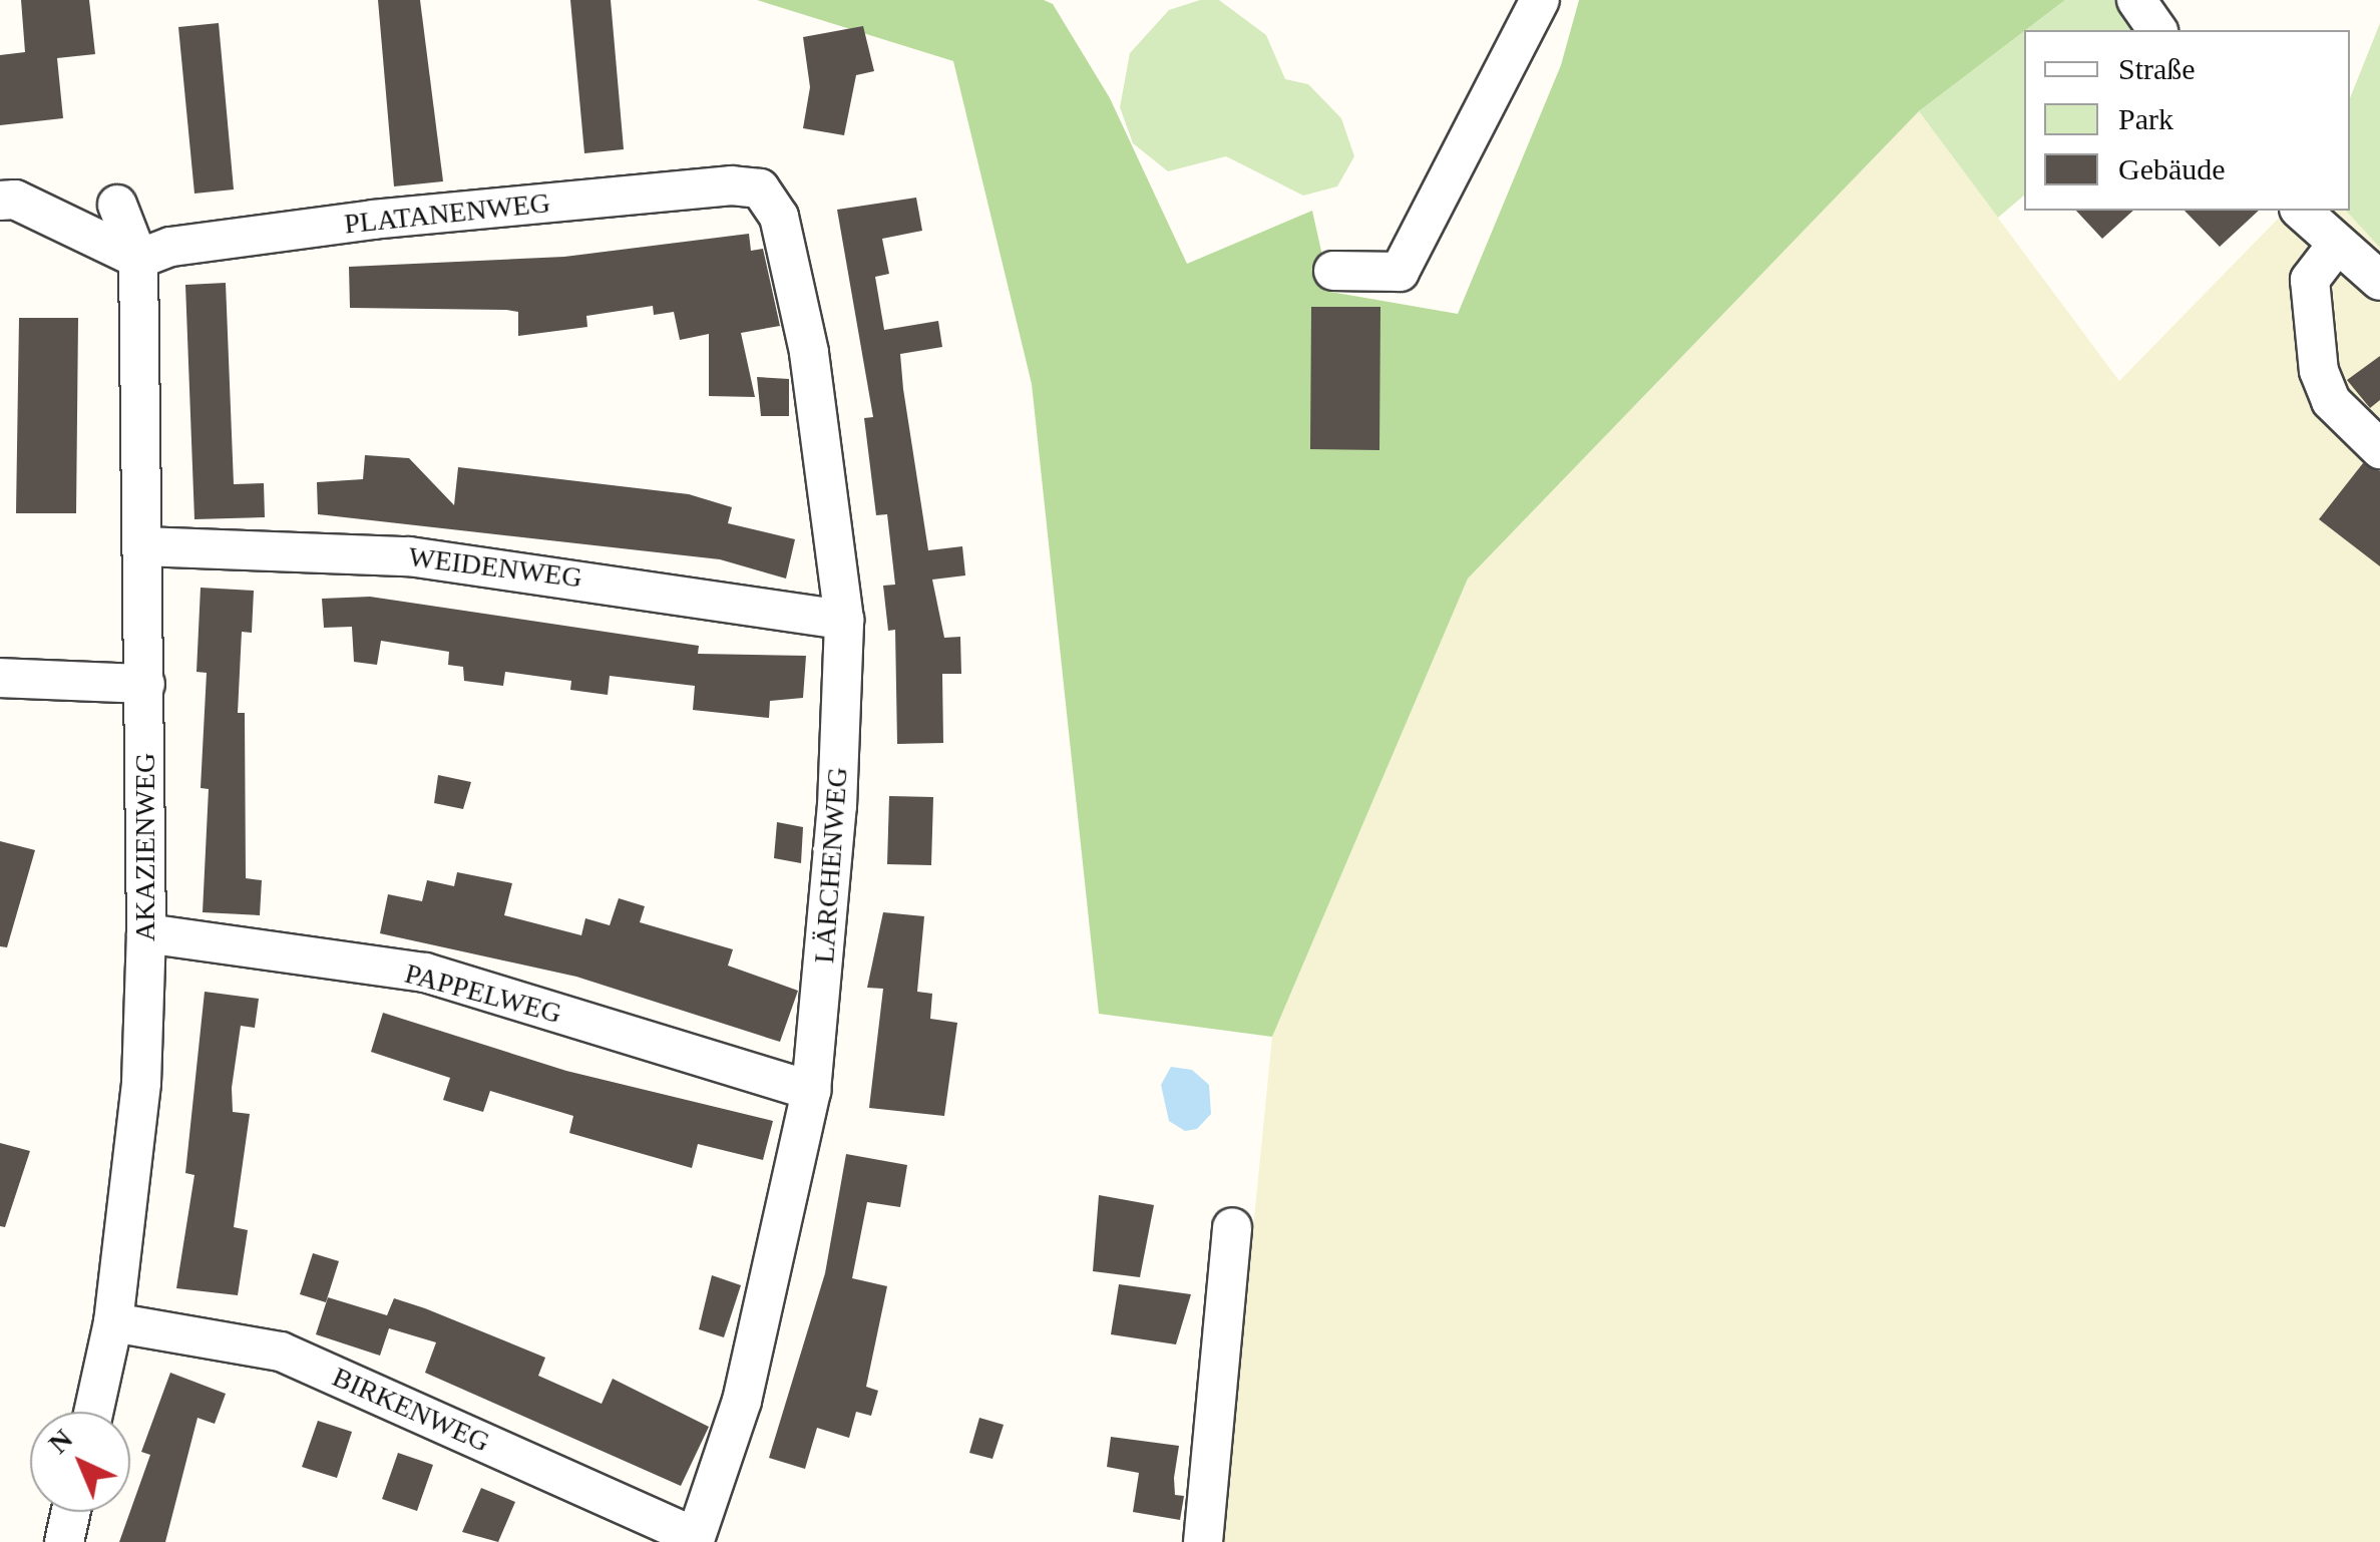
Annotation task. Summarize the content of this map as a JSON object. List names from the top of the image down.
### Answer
{
  "streets": {
    "street": [
      "PLATANENWEG",
      "WEIDENWEG",
      "AKAZIENWEG",
      "LÄRCHENWEG",
      "PAPPELWEG",
      "BIRKENWEG"
    ]
  },
  "crossings": [
    ["PLATANENWEG", "AKAZIENWEG"],
    ["PLATANENWEG", "LÄRCHENWEG"],
    ["WEIDENWEG", "AKAZIENWEG"],
    ["WEIDENWEG", "LÄRCHENWEG"],
    ["AKAZIENWEG", "PAPPELWEG"],
    ["AKAZIENWEG", "BIRKENWEG"],
    ["LÄRCHENWEG", "PAPPELWEG"],
    ["LÄRCHENWEG", "BIRKENWEG"]
  ],
  "legend": ["Straße", "Park", "Gebäude"],
  "north": "top left"
}
